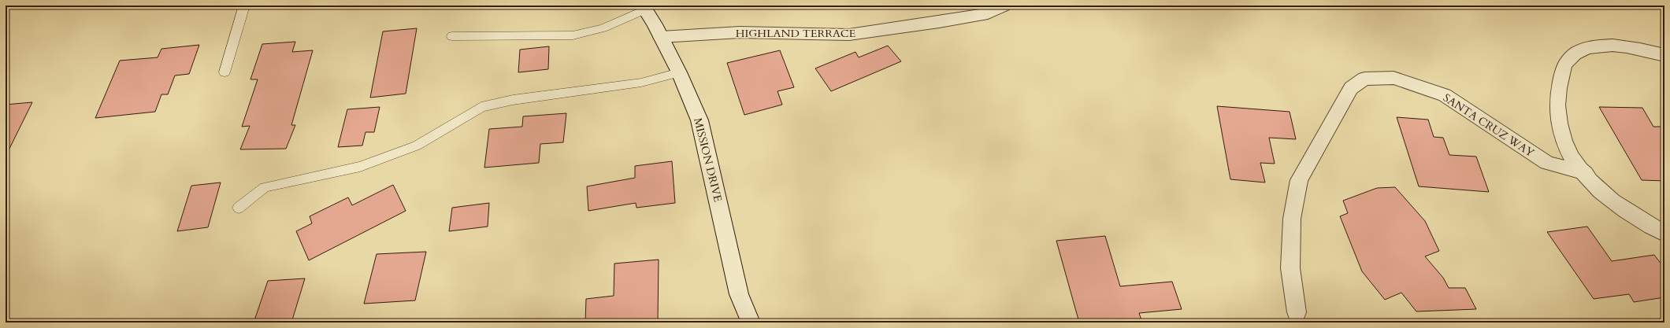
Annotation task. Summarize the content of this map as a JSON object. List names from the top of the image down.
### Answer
{
  "streets": {
    "street": ["HIGHLAND TERRACE", "SANTA CRUZ WAY", "MISSION DRIVE"]
  },
  "crossings": [
    ["HIGHLAND TERRACE", "MISSION DRIVE"]
  ]
}
